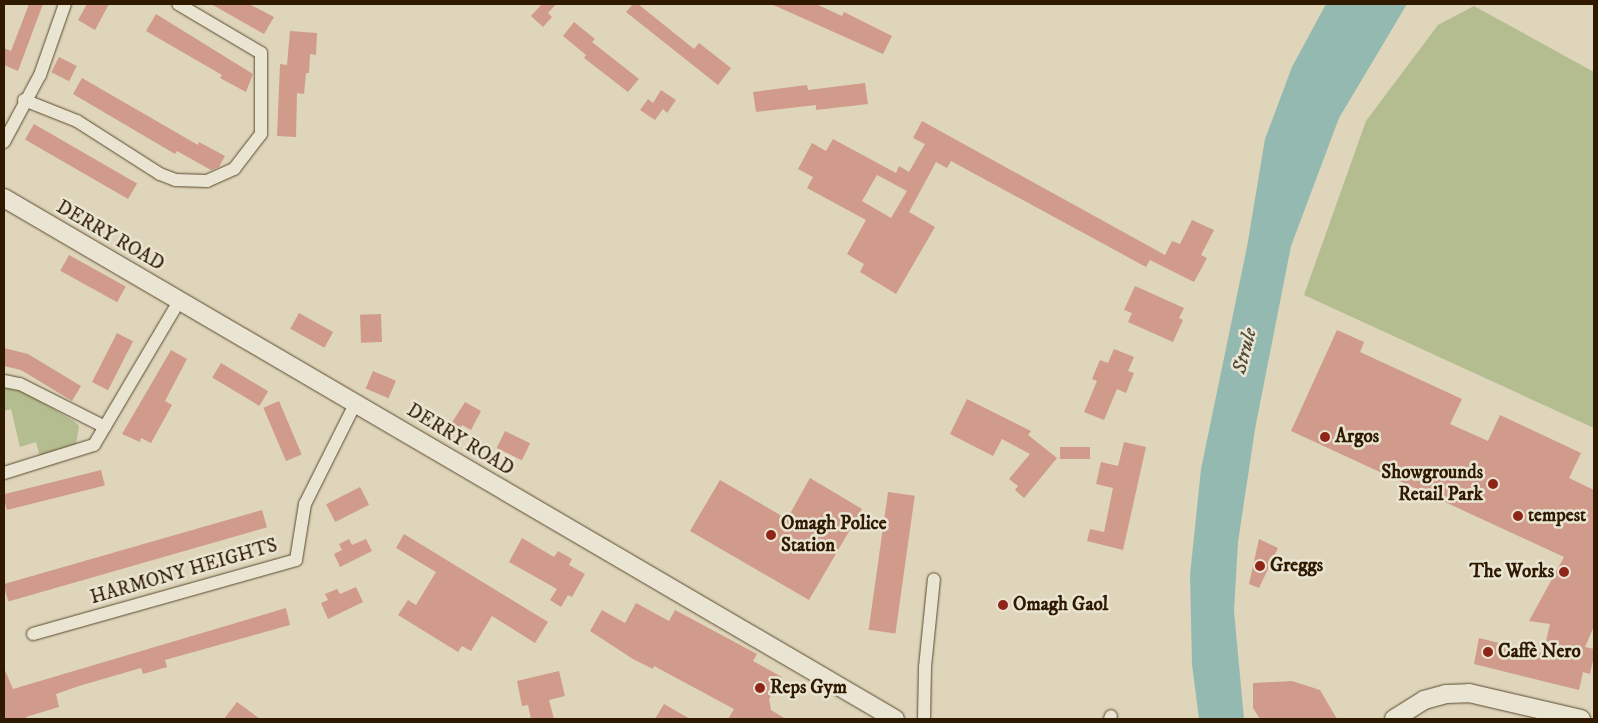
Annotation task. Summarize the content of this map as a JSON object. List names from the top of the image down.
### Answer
{
  "streets": {
    "main road": ["DERRY ROAD"],
    "street": ["HARMONY HEIGHTS"]
  },
  "crossings": [
    ["DERRY ROAD", "HARMONY HEIGHTS"]
  ],
  "water": ["Strule"],
  "places": [
    "Argos",
    "Showgrounds Retail Park",
    "tempest",
    "Omagh Police Station",
    "Greggs",
    "The Works",
    "Omagh Gaol",
    "Caffè Nero",
    "Reps Gym"
  ]
}
